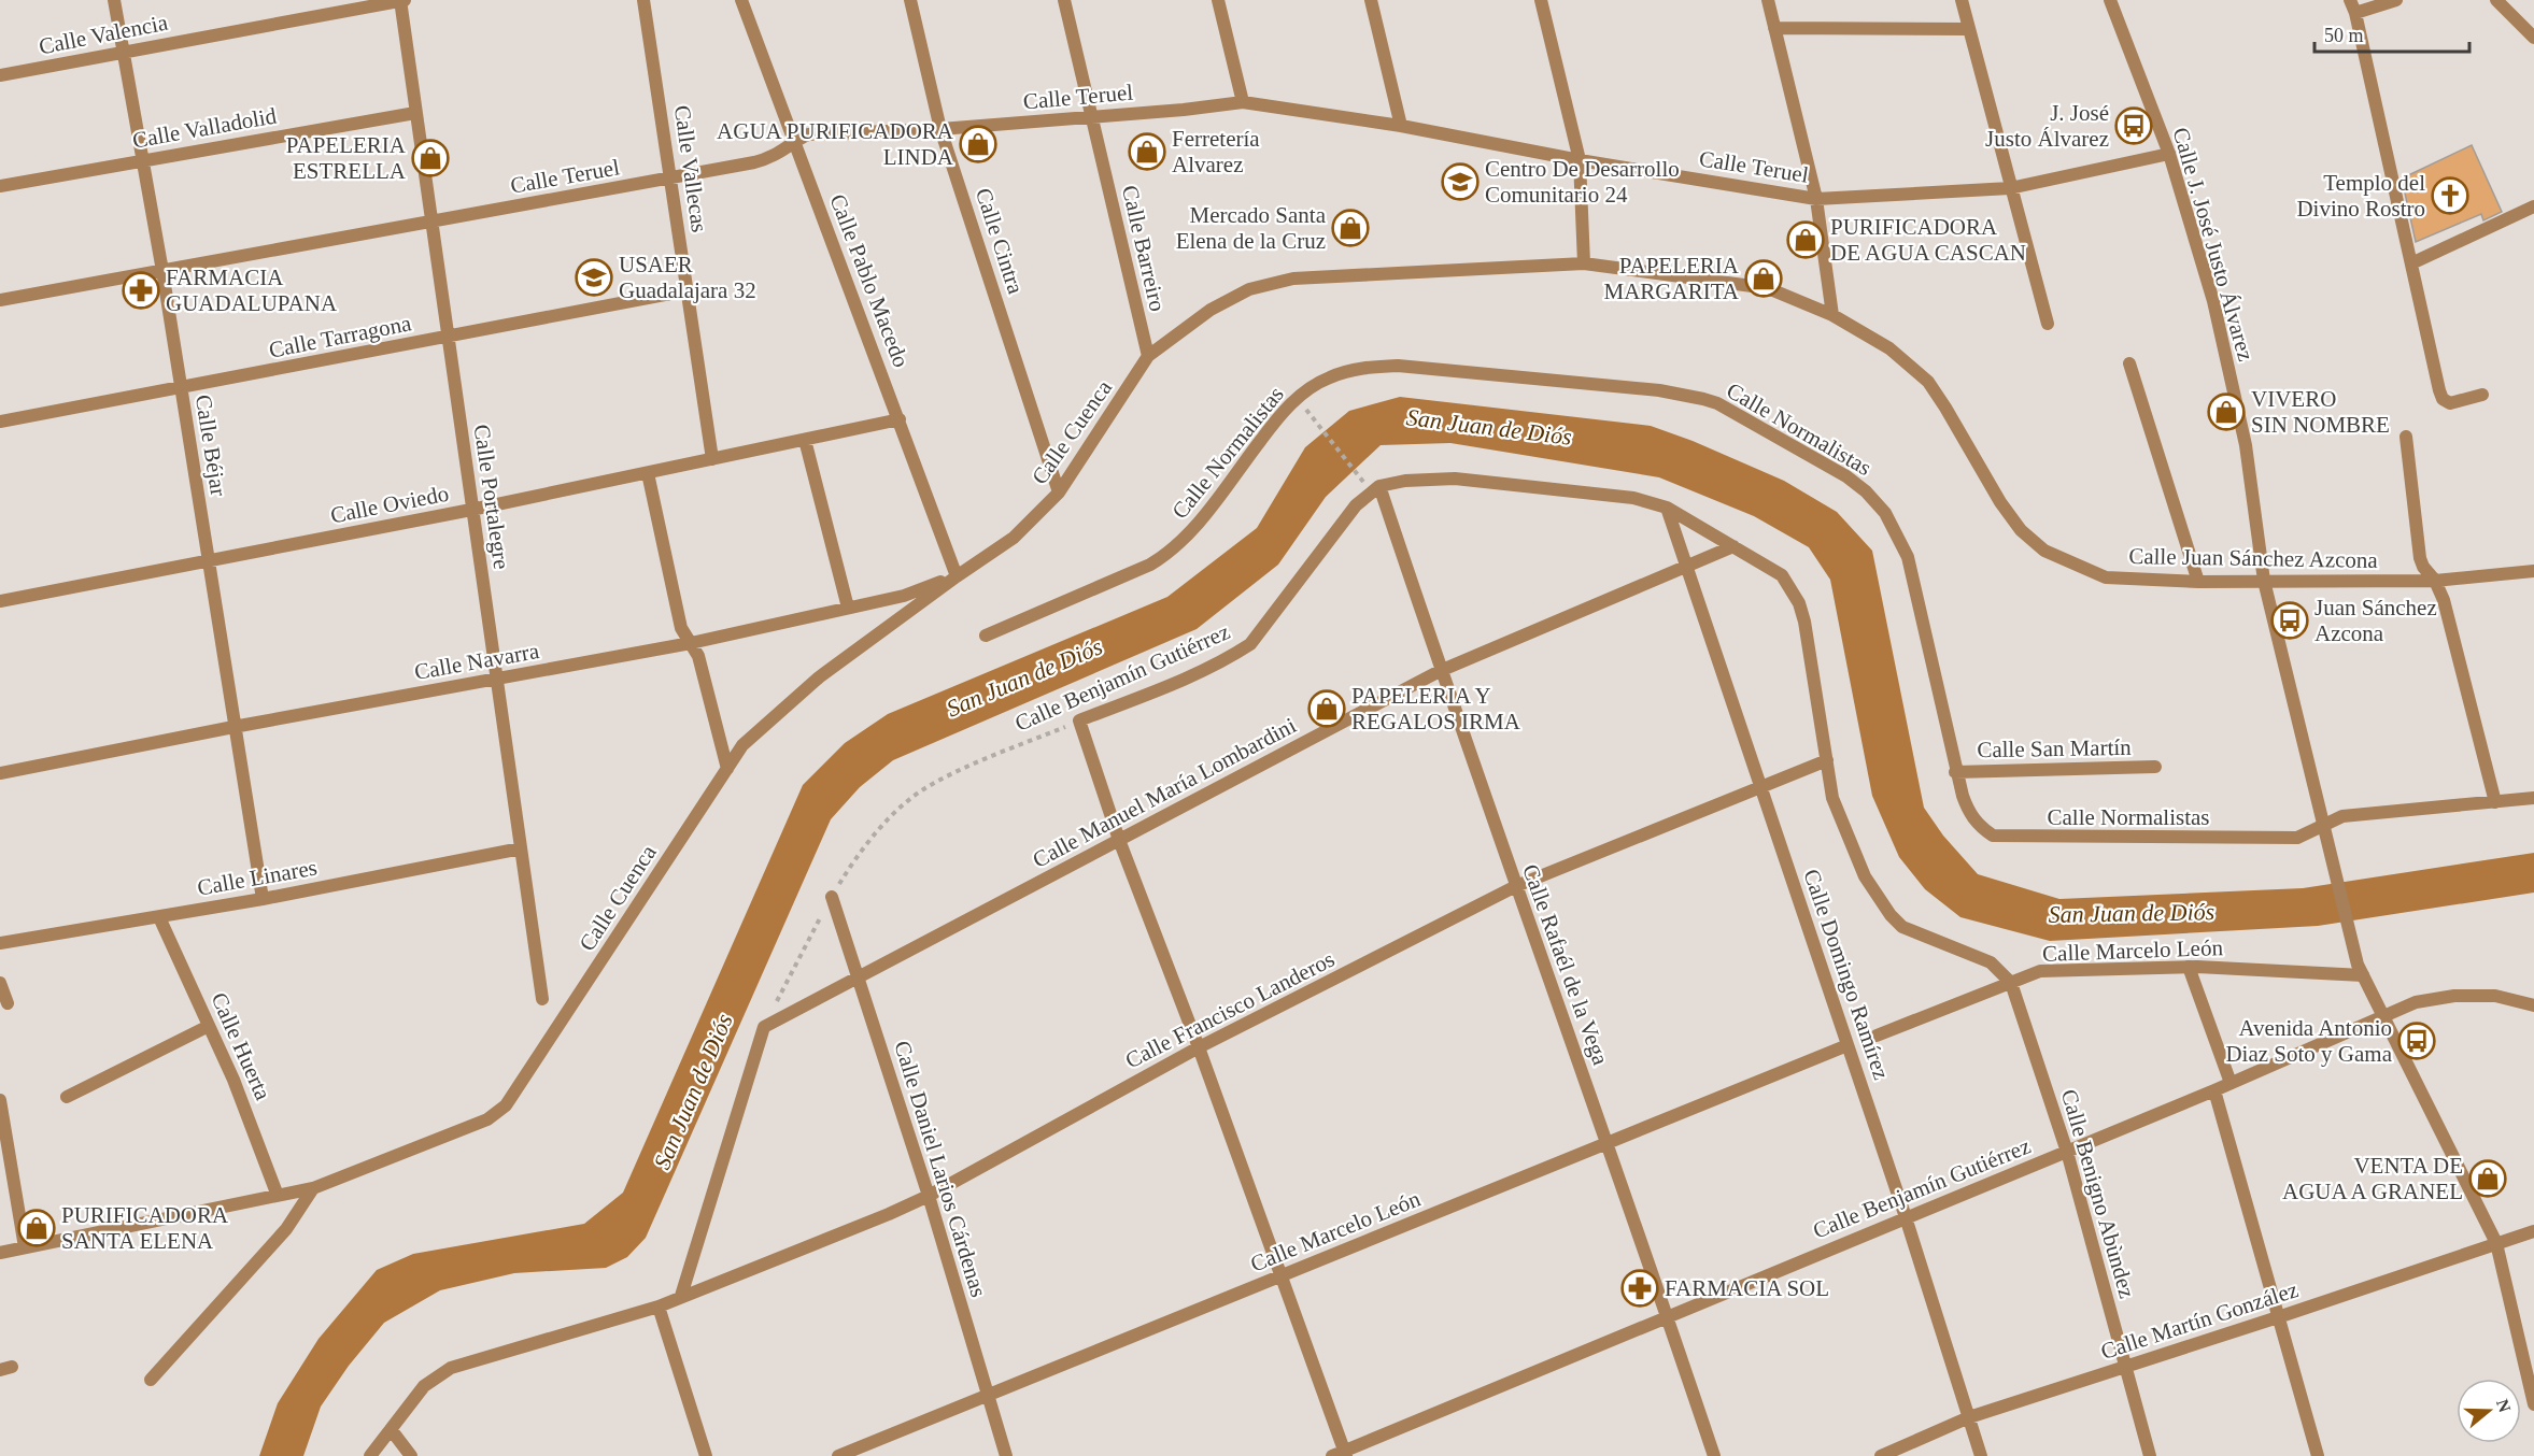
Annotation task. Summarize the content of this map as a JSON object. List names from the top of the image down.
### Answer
{
  "streets": {
    "street": [
      "Calle Valencia",
      "Calle Teruel",
      "Calle Valladolid",
      "Calle Vallecas",
      "Calle Cintra",
      "Calle J. José Justo Álvarez",
      "Calle Barreiro",
      "Calle Pablo Macedo",
      "Calle Tarragona",
      "Calle Normalistas",
      "Calle Cuenca",
      "Calle Béjar",
      "Calle Portalegre",
      "Calle Oviedo",
      "Calle Juan Sánchez Azcona",
      "Calle Navarra",
      "Calle Benjamín Gutiérrez",
      "Calle San Martín",
      "Calle Manuel María Lombardini",
      "Calle Linares",
      "Calle Marcelo León",
      "Calle Rafaél de la Vega",
      "Calle Domingo Ramírez",
      "Calle Francisco Landeros",
      "Calle Huerta",
      "Calle Daniel Larios Cárdenas",
      "Calle Benigno Abùndez",
      "Calle Martín González"
    ]
  },
  "crossings": [
    ["Calle Valencia", "Calle Béjar"],
    ["Calle Valencia", "Calle Portalegre"],
    ["Calle Teruel", "Calle Vallecas"],
    ["Calle Teruel", "Calle Cintra"],
    ["Calle Teruel", "Calle J. José Justo Álvarez"],
    ["Calle Teruel", "Calle Barreiro"],
    ["Calle Teruel", "Calle Pablo Macedo"],
    ["Calle Teruel", "Calle Béjar"],
    ["Calle Teruel", "Calle Portalegre"],
    ["Calle Valladolid", "Calle Béjar"],
    ["Calle Valladolid", "Calle Portalegre"],
    ["Calle Vallecas", "Calle Tarragona"],
    ["Calle Vallecas", "Calle Oviedo"],
    ["Calle Cintra", "Calle Cuenca"],
    ["Calle J. José Justo Álvarez", "Calle Normalistas"],
    ["Calle J. José Justo Álvarez", "Calle Juan Sánchez Azcona"],
    ["Calle J. José Justo Álvarez", "Calle Benjamín Gutiérrez"],
    ["Calle J. José Justo Álvarez", "Calle Marcelo León"],
    ["Calle J. José Justo Álvarez", "Calle Martín González"],
    ["Calle Barreiro", "Calle Cuenca"],
    ["Calle Barreiro", "Calle Juan Sánchez Azcona"],
    ["Calle Pablo Macedo", "Calle Cuenca"],
    ["Calle Pablo Macedo", "Calle Oviedo"],
    ["Calle Pablo Macedo", "Calle Navarra"],
    ["Calle Tarragona", "Calle Béjar"],
    ["Calle Tarragona", "Calle Portalegre"],
    ["Calle Normalistas", "Calle San Martín"],
    ["Calle Cuenca", "Calle Juan Sánchez Azcona"],
    ["Calle Cuenca", "Calle Navarra"],
    ["Calle Cuenca", "Calle Huerta"],
    ["Calle Béjar", "Calle Oviedo"],
    ["Calle Béjar", "Calle Navarra"],
    ["Calle Béjar", "Calle Linares"],
    ["Calle Portalegre", "Calle Oviedo"],
    ["Calle Portalegre", "Calle Navarra"],
    ["Calle Portalegre", "Calle Linares"],
    ["Calle Benjamín Gutiérrez", "Calle Manuel María Lombardini"],
    ["Calle Benjamín Gutiérrez", "Calle Marcelo León"],
    ["Calle Benjamín Gutiérrez", "Calle Rafaél de la Vega"],
    ["Calle Benjamín Gutiérrez", "Calle Domingo Ramírez"],
    ["Calle Benjamín Gutiérrez", "Calle Francisco Landeros"],
    ["Calle Benjamín Gutiérrez", "Calle Daniel Larios Cárdenas"],
    ["Calle Benjamín Gutiérrez", "Calle Benigno Abùndez"],
    ["Calle Manuel María Lombardini", "Calle Rafaél de la Vega"],
    ["Calle Manuel María Lombardini", "Calle Domingo Ramírez"],
    ["Calle Manuel María Lombardini", "Calle Daniel Larios Cárdenas"],
    ["Calle Linares", "Calle Huerta"],
    ["Calle Marcelo León", "Calle Rafaél de la Vega"],
    ["Calle Marcelo León", "Calle Domingo Ramírez"],
    ["Calle Marcelo León", "Calle Daniel Larios Cárdenas"],
    ["Calle Marcelo León", "Calle Benigno Abùndez"],
    ["Calle Rafaél de la Vega", "Calle Francisco Landeros"],
    ["Calle Domingo Ramírez", "Calle Francisco Landeros"],
    ["Calle Domingo Ramírez", "Calle Martín González"],
    ["Calle Francisco Landeros", "Calle Daniel Larios Cárdenas"],
    ["Calle Benigno Abùndez", "Calle Martín González"]
  ],
  "water": ["San Juan de Diós"],
  "places": {
    "bus stop": ["J. José Justo Álvarez", "Juan Sánchez Azcona", "Avenida Antonio Diaz Soto y Gama"],
    "shop": [
      "AGUA PURIFICADORA LINDA",
      "Ferretería Alvarez",
      "PAPELERIA ESTRELLA",
      "Mercado Santa Elena de la Cruz",
      "PURIFICADORA DE AGUA CASCAN",
      "PAPELERIA MARGARITA",
      "VIVERO SIN NOMBRE",
      "PAPELERIA Y REGALOS IRMA",
      "VENTA DE AGUA A GRANEL",
      "PURIFICADORA SANTA ELENA"
    ],
    "school or university": ["Centro De Desarrollo Comunitario 24", "USAER Guadalajara 32"],
    "church": ["Templo del Divino Rostro"],
    "pharmacy": ["FARMACIA GUADALUPANA", "FARMACIA SOL"]
  },
  "scale_bar": "50 m",
  "north": "right"
}
